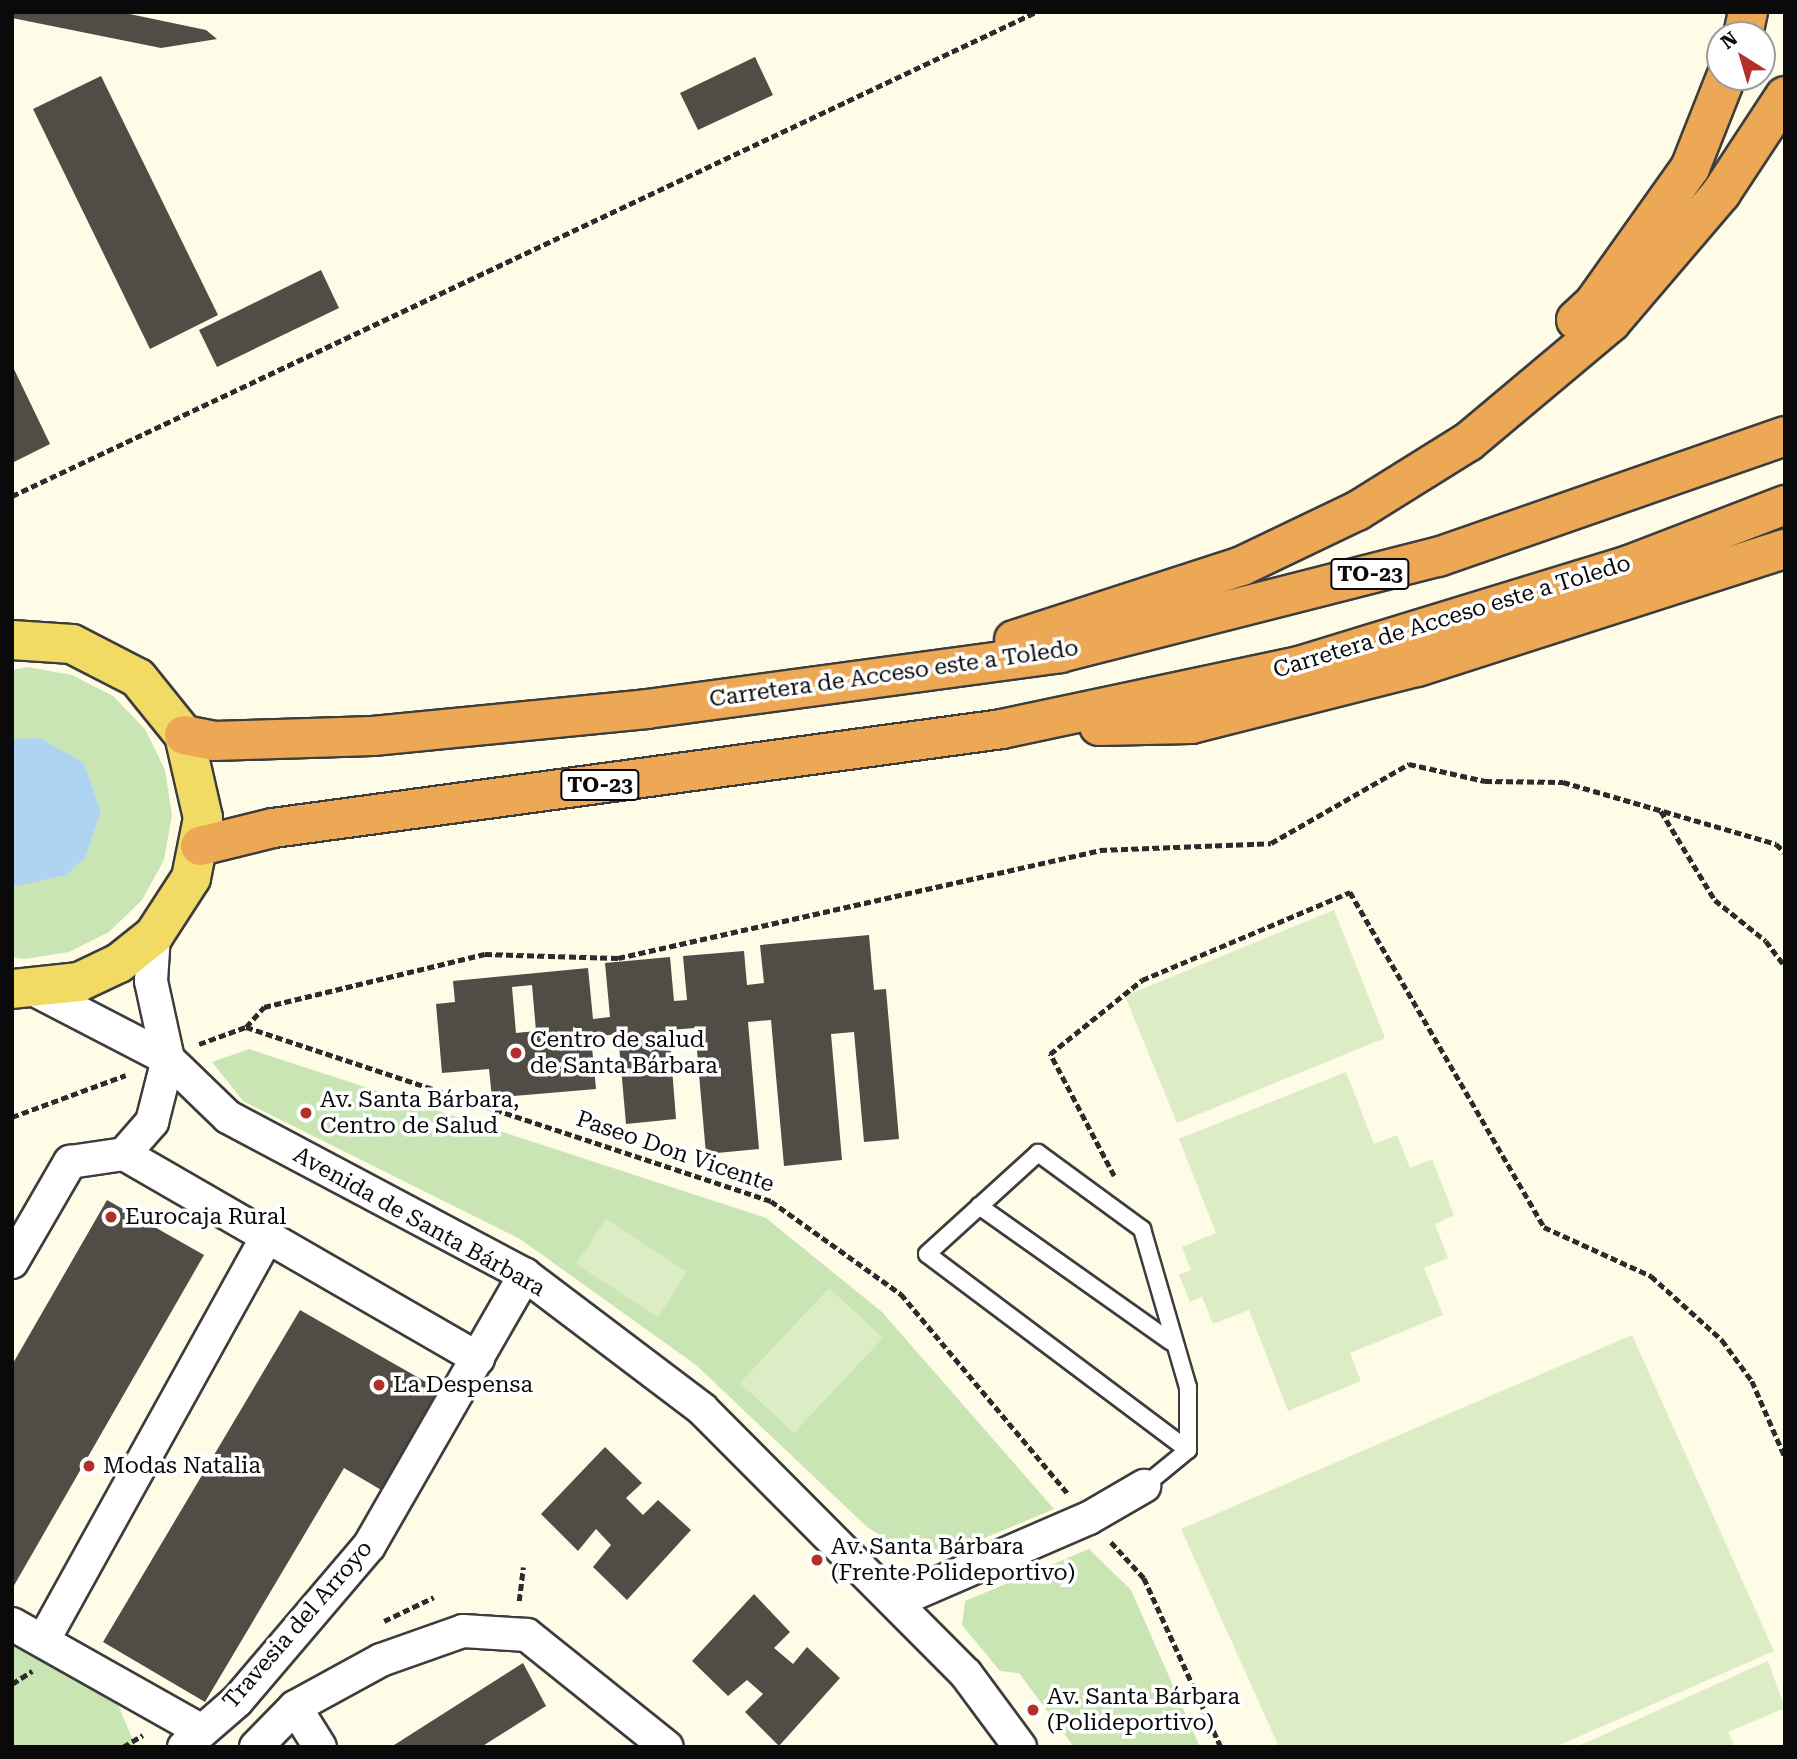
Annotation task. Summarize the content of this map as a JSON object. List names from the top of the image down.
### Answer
{
  "streets": {
    "highway": ["TO-23", "Carretera de Acceso este a Toledo"],
    "street": ["Avenida de Santa Bárbara", "Travesia del Arroyo"],
    "path": ["Paseo Don Vicente"]
  },
  "crossings": [
    ["Avenida de Santa Bárbara", "Travesia del Arroyo"]
  ],
  "places": [
    "Centro de salud de Santa Bárbara",
    "Av. Santa Bárbara, Centro de Salud",
    "Eurocaja Rural",
    "La Despensa",
    "Modas Natalia",
    "Av. Santa Bárbara (Frente Polideportivo)",
    "Av. Santa Bárbara (Polideportivo)"
  ],
  "north": "top left"
}
